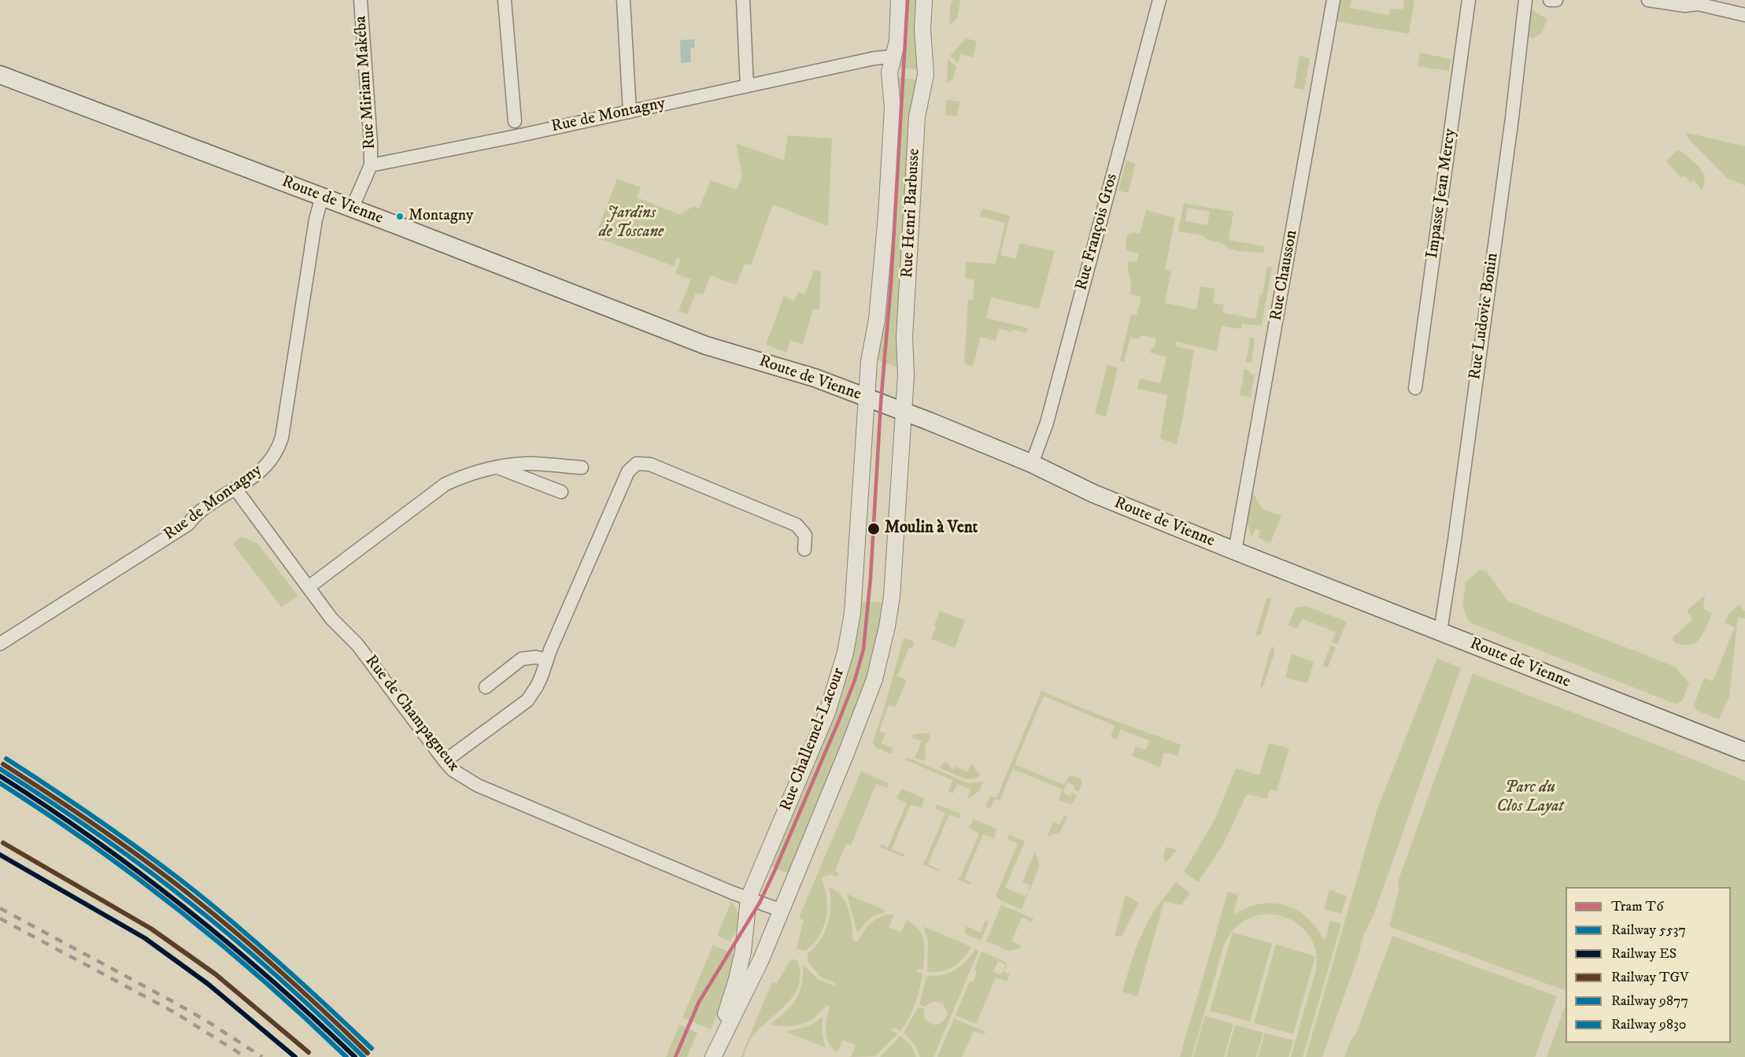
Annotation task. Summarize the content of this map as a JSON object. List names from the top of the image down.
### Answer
{
  "streets": {
    "main road": ["Route de Vienne"],
    "street": [
      "Rue Miriam Makéba",
      "Rue de Montagny",
      "Impasse Jean Mercy",
      "Rue Henri Barbusse",
      "Rue François Gros",
      "Rue Chausson",
      "Rue Ludovic Bonin",
      "Rue de Champagneux",
      "Rue Challemel-Lacour"
    ]
  },
  "crossings": [
    ["Rue Miriam Makéba", "Rue de Montagny"],
    ["Rue de Montagny", "Route de Vienne"],
    ["Rue de Montagny", "Rue Henri Barbusse"],
    ["Rue de Montagny", "Rue de Champagneux"],
    ["Route de Vienne", "Rue Henri Barbusse"],
    ["Route de Vienne", "Rue François Gros"],
    ["Route de Vienne", "Rue Chausson"],
    ["Route de Vienne", "Rue Ludovic Bonin"],
    ["Route de Vienne", "Rue Challemel-Lacour"],
    ["Rue Henri Barbusse", "Rue Challemel-Lacour"],
    ["Rue de Champagneux", "Rue Challemel-Lacour"]
  ],
  "parks": ["Jardins de Toscane", "Parc du Clos Layat"],
  "places": ["Montagny", "Moulin à Vent"],
  "lines": [
    "tram line T6",
    "rail line 9830",
    "rail line TGV",
    "rail line 5537",
    "rail line ES",
    "rail line 9877"
  ],
  "legend": [
    "Tram T6",
    "Railway 5537",
    "Railway ES",
    "Railway TGV",
    "Railway 9877",
    "Railway 9830"
  ]
}
